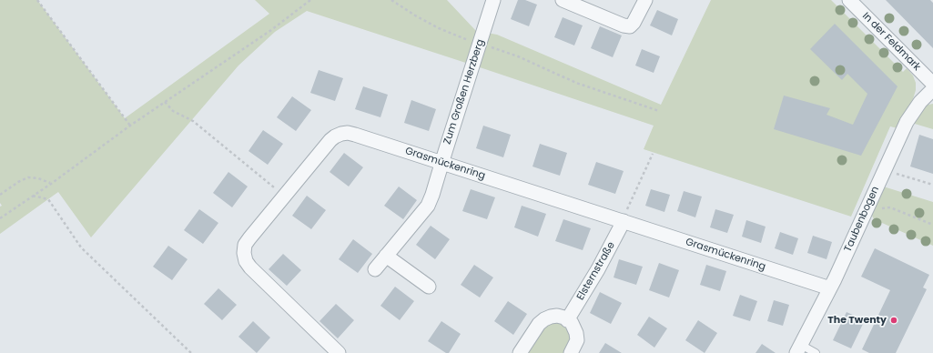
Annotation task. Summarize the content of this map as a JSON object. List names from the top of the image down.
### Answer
{
  "streets": {
    "street": [
      "In der Feldmark",
      "Zum Großen Herzberg",
      "Grasmückenring",
      "Taubenbogen",
      "Elsternstraße"
    ]
  },
  "crossings": [
    ["Zum Großen Herzberg", "Grasmückenring"],
    ["Grasmückenring", "Taubenbogen"],
    ["Grasmückenring", "Elsternstraße"]
  ],
  "places": ["The Twenty"]
}
